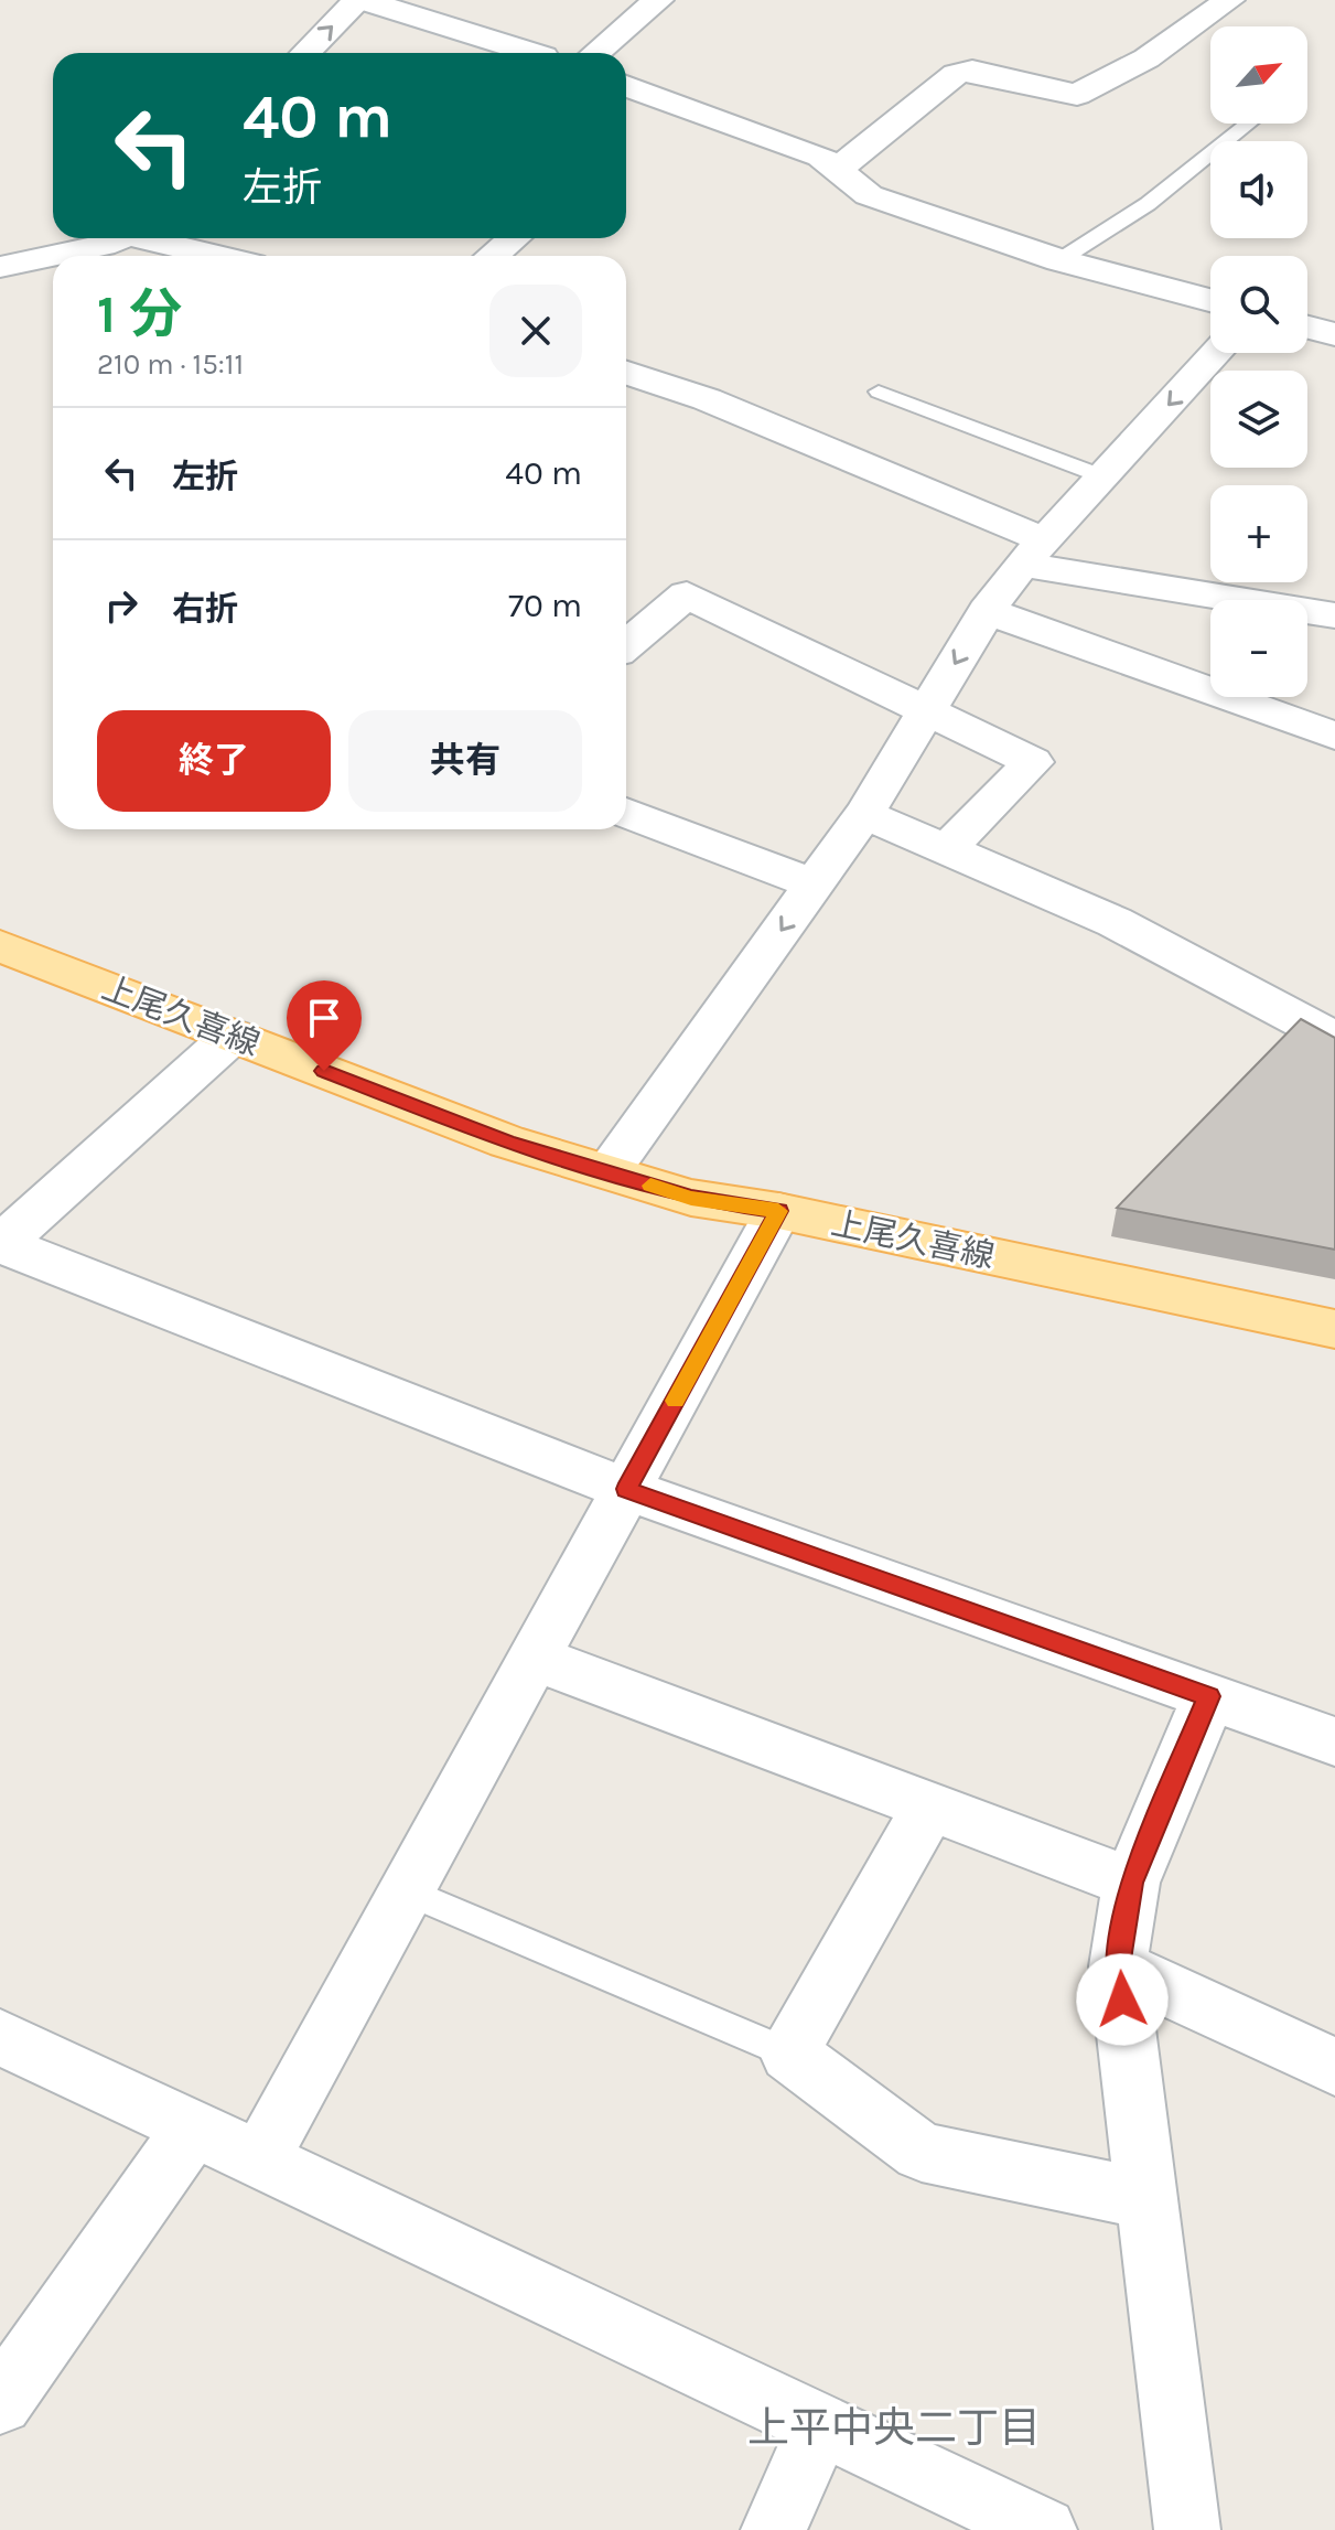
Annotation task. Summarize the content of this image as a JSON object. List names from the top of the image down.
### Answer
{
  "streets": {
    "main road": ["上尾久喜線"]
  },
  "districts": ["上平中央二丁目"],
  "north": "top right",
  "page": {
    "map_buttons": ["+", "−"],
    "turn": ["40 m", "左折"],
    "heading": ["1 分", "210 m · 15:11"],
    "list": [
      {
        "name": "左折",
        "value": "40 m"
      },
      {
        "name": "右折",
        "value": "70 m"
      }
    ],
    "buttons": ["終了", "共有"]
  }
}
